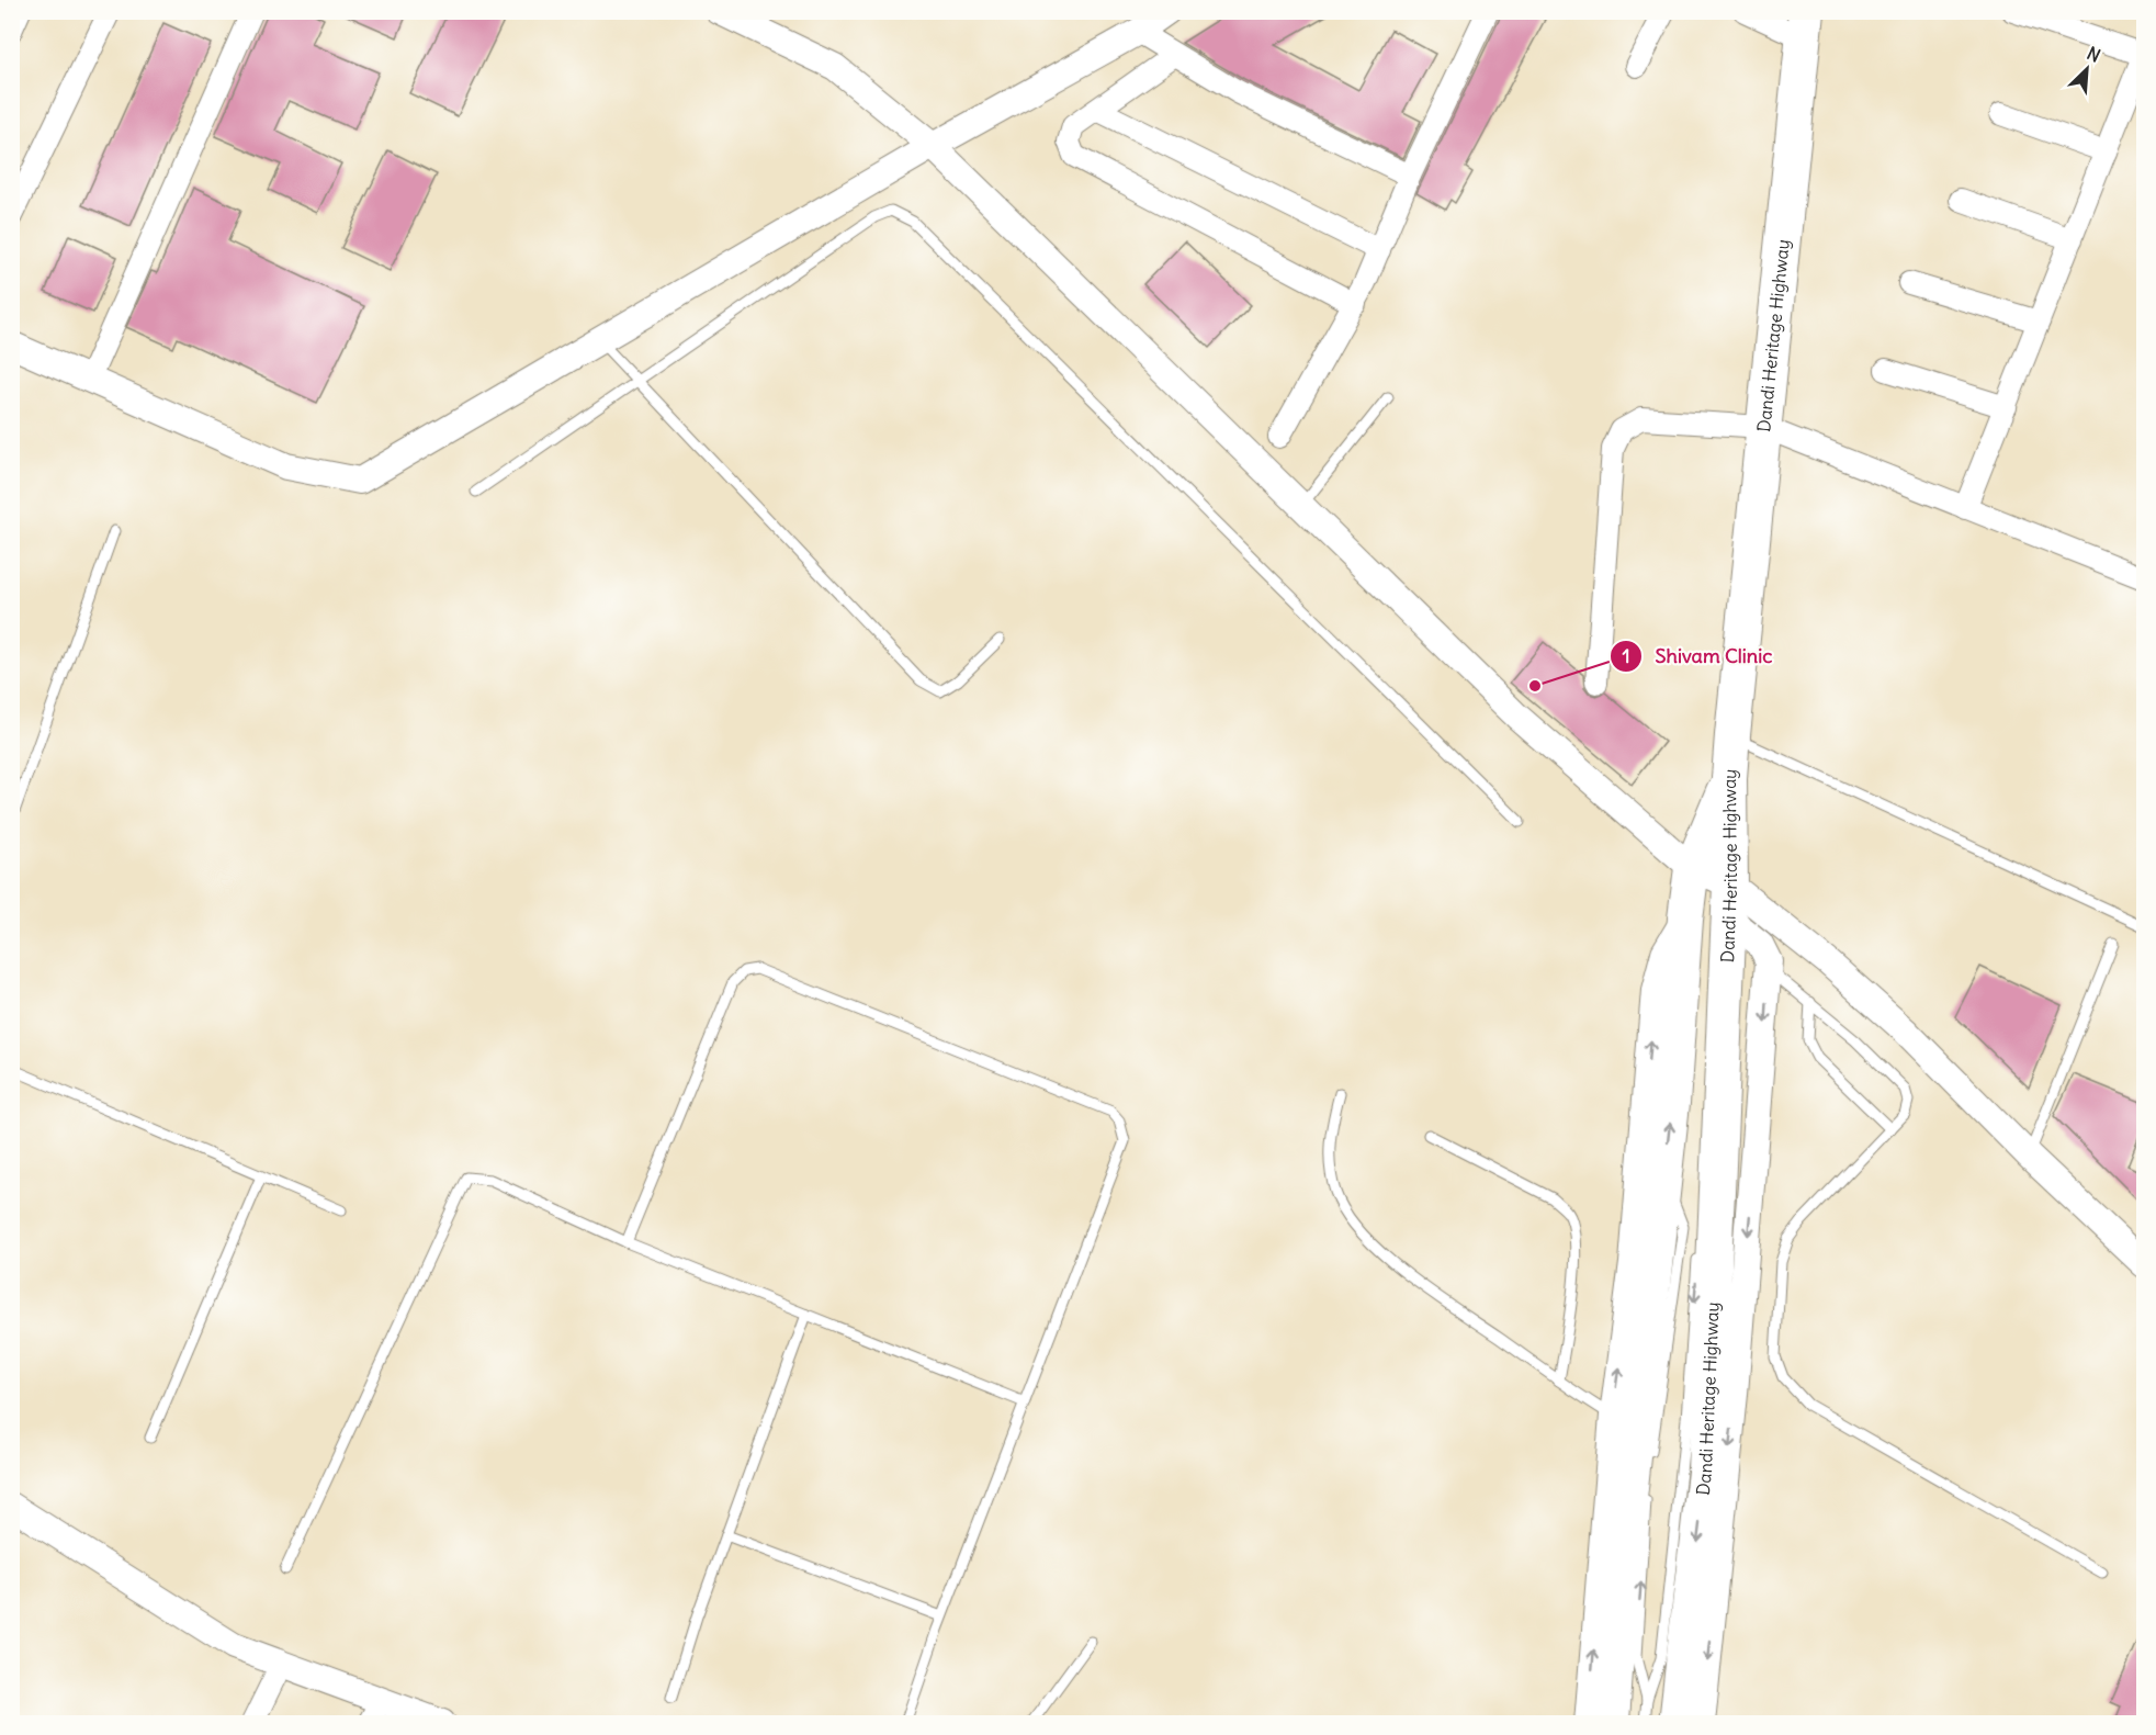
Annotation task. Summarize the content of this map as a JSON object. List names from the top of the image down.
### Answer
{
  "streets": {
    "highway": ["Dandi Heritage Highway"]
  },
  "places": ["Shivam Clinic"],
  "north": "top right"
}
